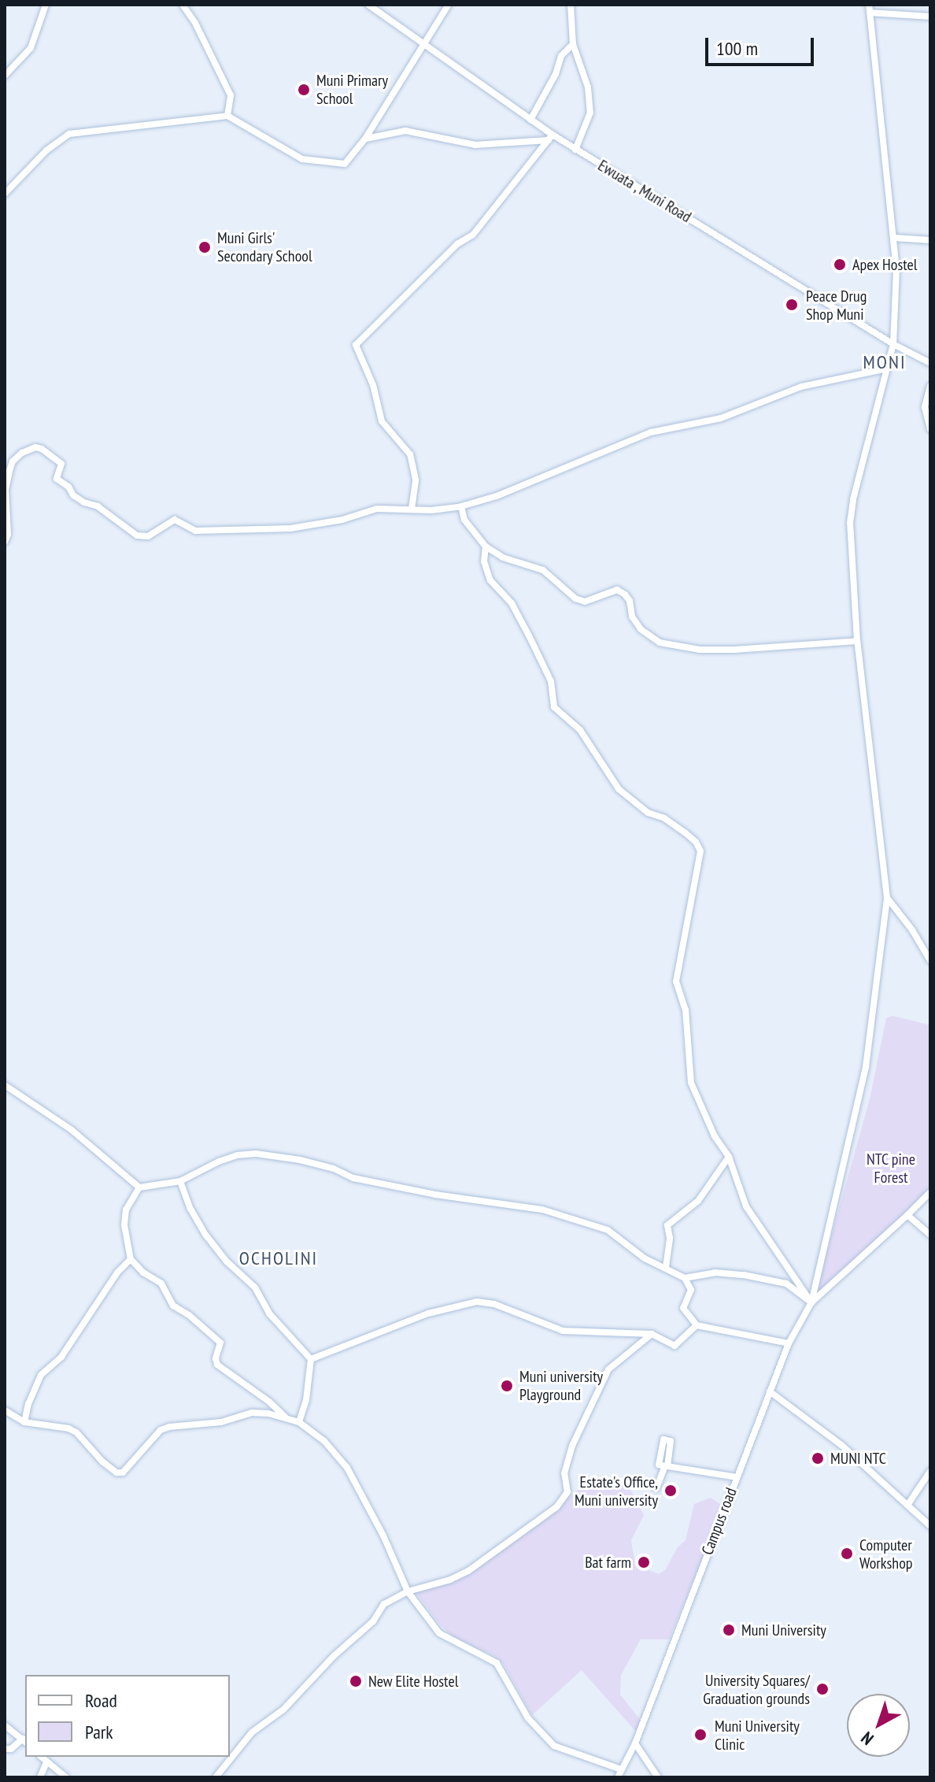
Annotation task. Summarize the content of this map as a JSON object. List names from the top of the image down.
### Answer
{
  "streets": {
    "street": ["Ewuata , Muni Road", "Campus road"]
  },
  "districts": ["MONI", "OCHOLINI"],
  "parks": ["NTC pine Forest"],
  "places": [
    "Muni Primary School",
    "Muni Girls' Secondary School",
    "Apex Hostel",
    "Peace Drug Shop Muni",
    "Muni university Playground",
    "MUNI NTC",
    "Estate's Office, Muni university",
    "Computer Workshop",
    "Bat farm",
    "Muni University",
    "New Elite Hostel",
    "University Squares/ Graduation grounds",
    "Muni University Clinic"
  ],
  "legend": ["Road", "Park"],
  "scale_bar": "100 m",
  "north": "bottom left"
}
